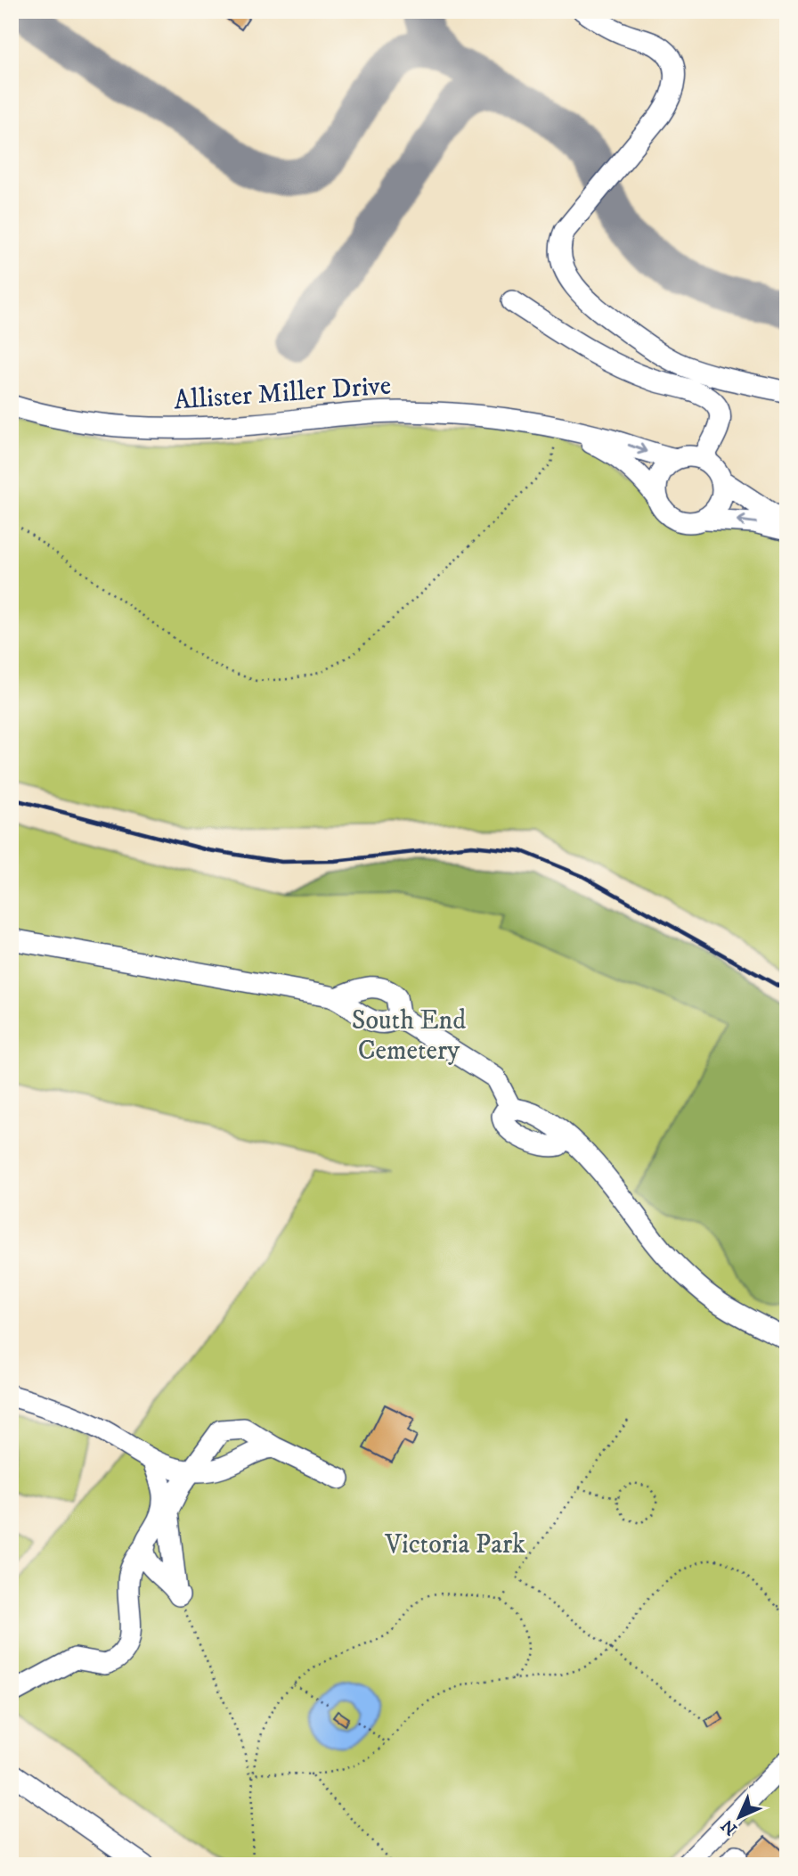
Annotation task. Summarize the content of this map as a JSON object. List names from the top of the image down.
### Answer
{
  "streets": {
    "street": ["Allister Miller Drive"]
  },
  "parks": ["South End Cemetery", "Victoria Park"],
  "north": "bottom left"
}
